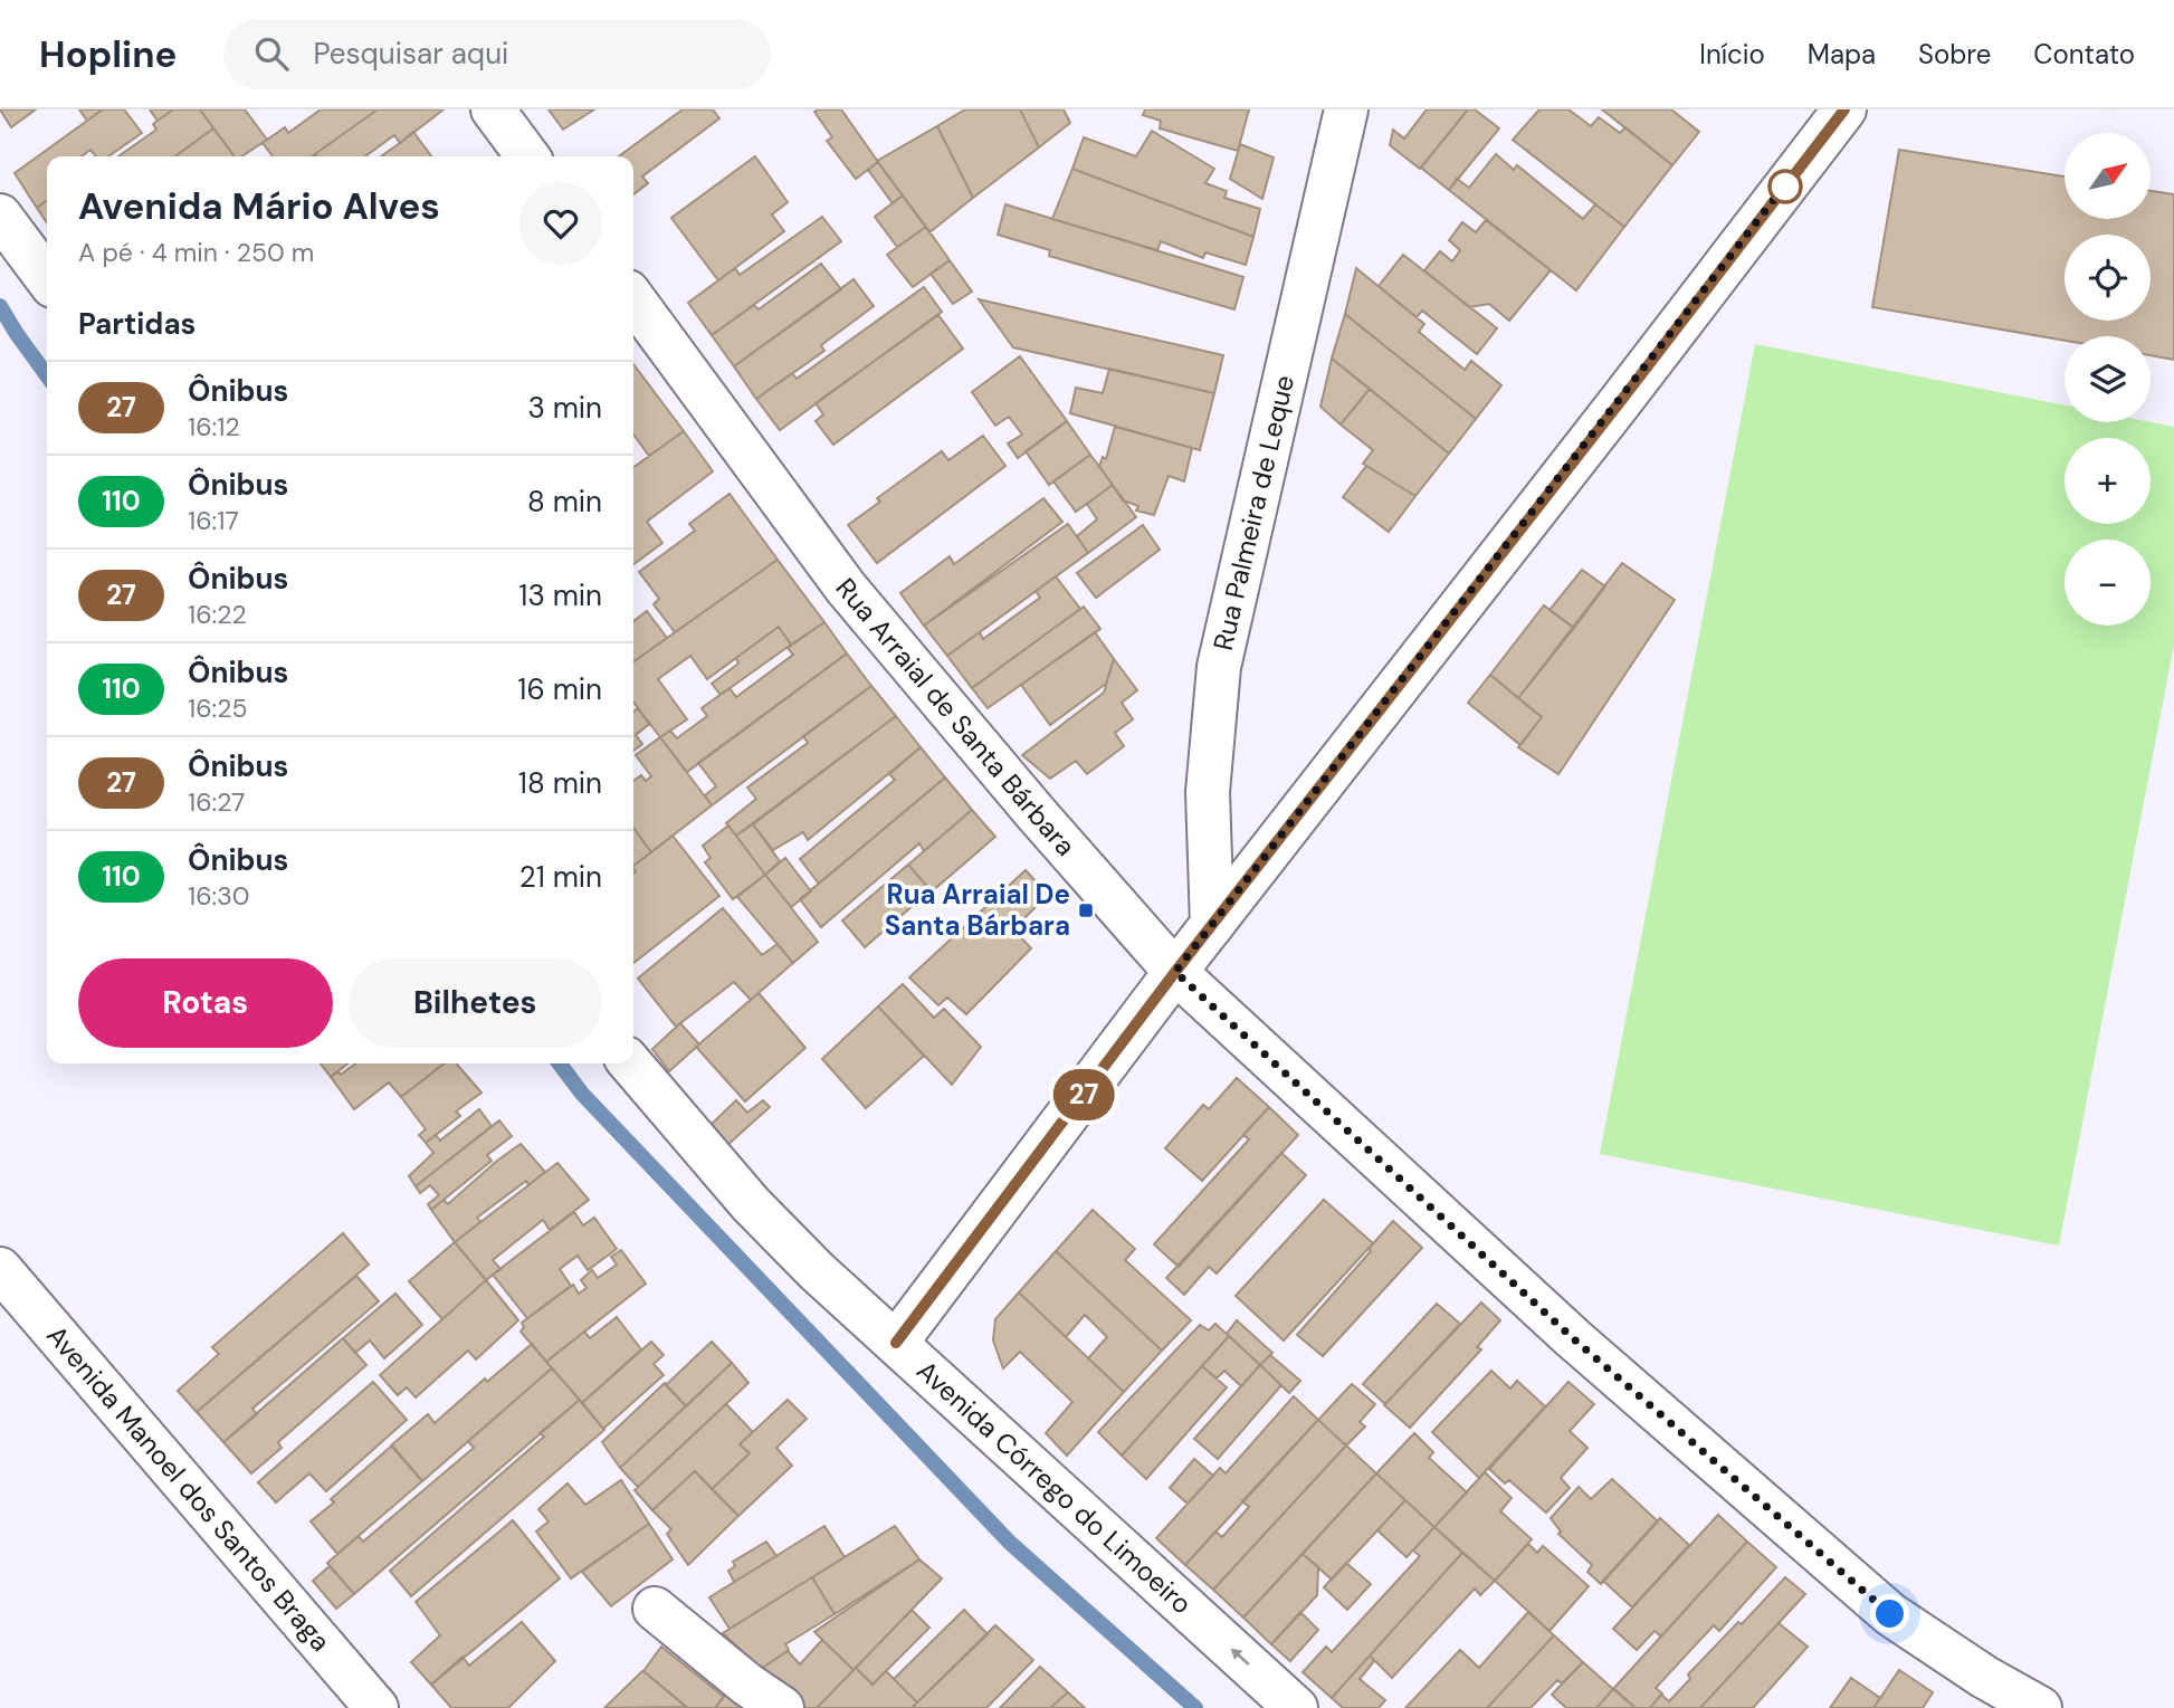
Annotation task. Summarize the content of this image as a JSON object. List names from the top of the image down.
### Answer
{
  "streets": {
    "street": [
      "Rua Palmeira de Leque",
      "Rua Arraial de Santa Bárbara",
      "Avenida Córrego do Limoeiro",
      "Avenida Manoel dos Santos Braga"
    ]
  },
  "one_way": ["Avenida Córrego do Limoeiro"],
  "places": {
    "transit": ["Rua Arraial De Santa Bárbara"]
  },
  "lines": ["bus line 27"],
  "north": "top right",
  "page": {
    "header": "Hopline",
    "search": "Pesquisar aqui",
    "nav": [
      "Início",
      "Mapa",
      "Sobre",
      "Contato"
    ],
    "on_map": "27",
    "map_buttons": ["+", "−"],
    "heading": [
      ["Avenida Mário Alves", "A pé · 4 min · 250 m"],
      "Partidas"
    ],
    "list": [
      {
        "mark": "27",
        "name": "Ônibus",
        "note": "16:12",
        "value": "3 min"
      },
      {
        "mark": "110",
        "name": "Ônibus",
        "note": "16:17",
        "value": "8 min"
      },
      {
        "mark": "27",
        "name": "Ônibus",
        "note": "16:22",
        "value": "13 min"
      },
      {
        "mark": "110",
        "name": "Ônibus",
        "note": "16:25",
        "value": "16 min"
      },
      {
        "mark": "27",
        "name": "Ônibus",
        "note": "16:27",
        "value": "18 min"
      },
      {
        "mark": "110",
        "name": "Ônibus",
        "note": "16:30",
        "value": "21 min"
      }
    ],
    "buttons": ["Rotas", "Bilhetes"]
  }
}
